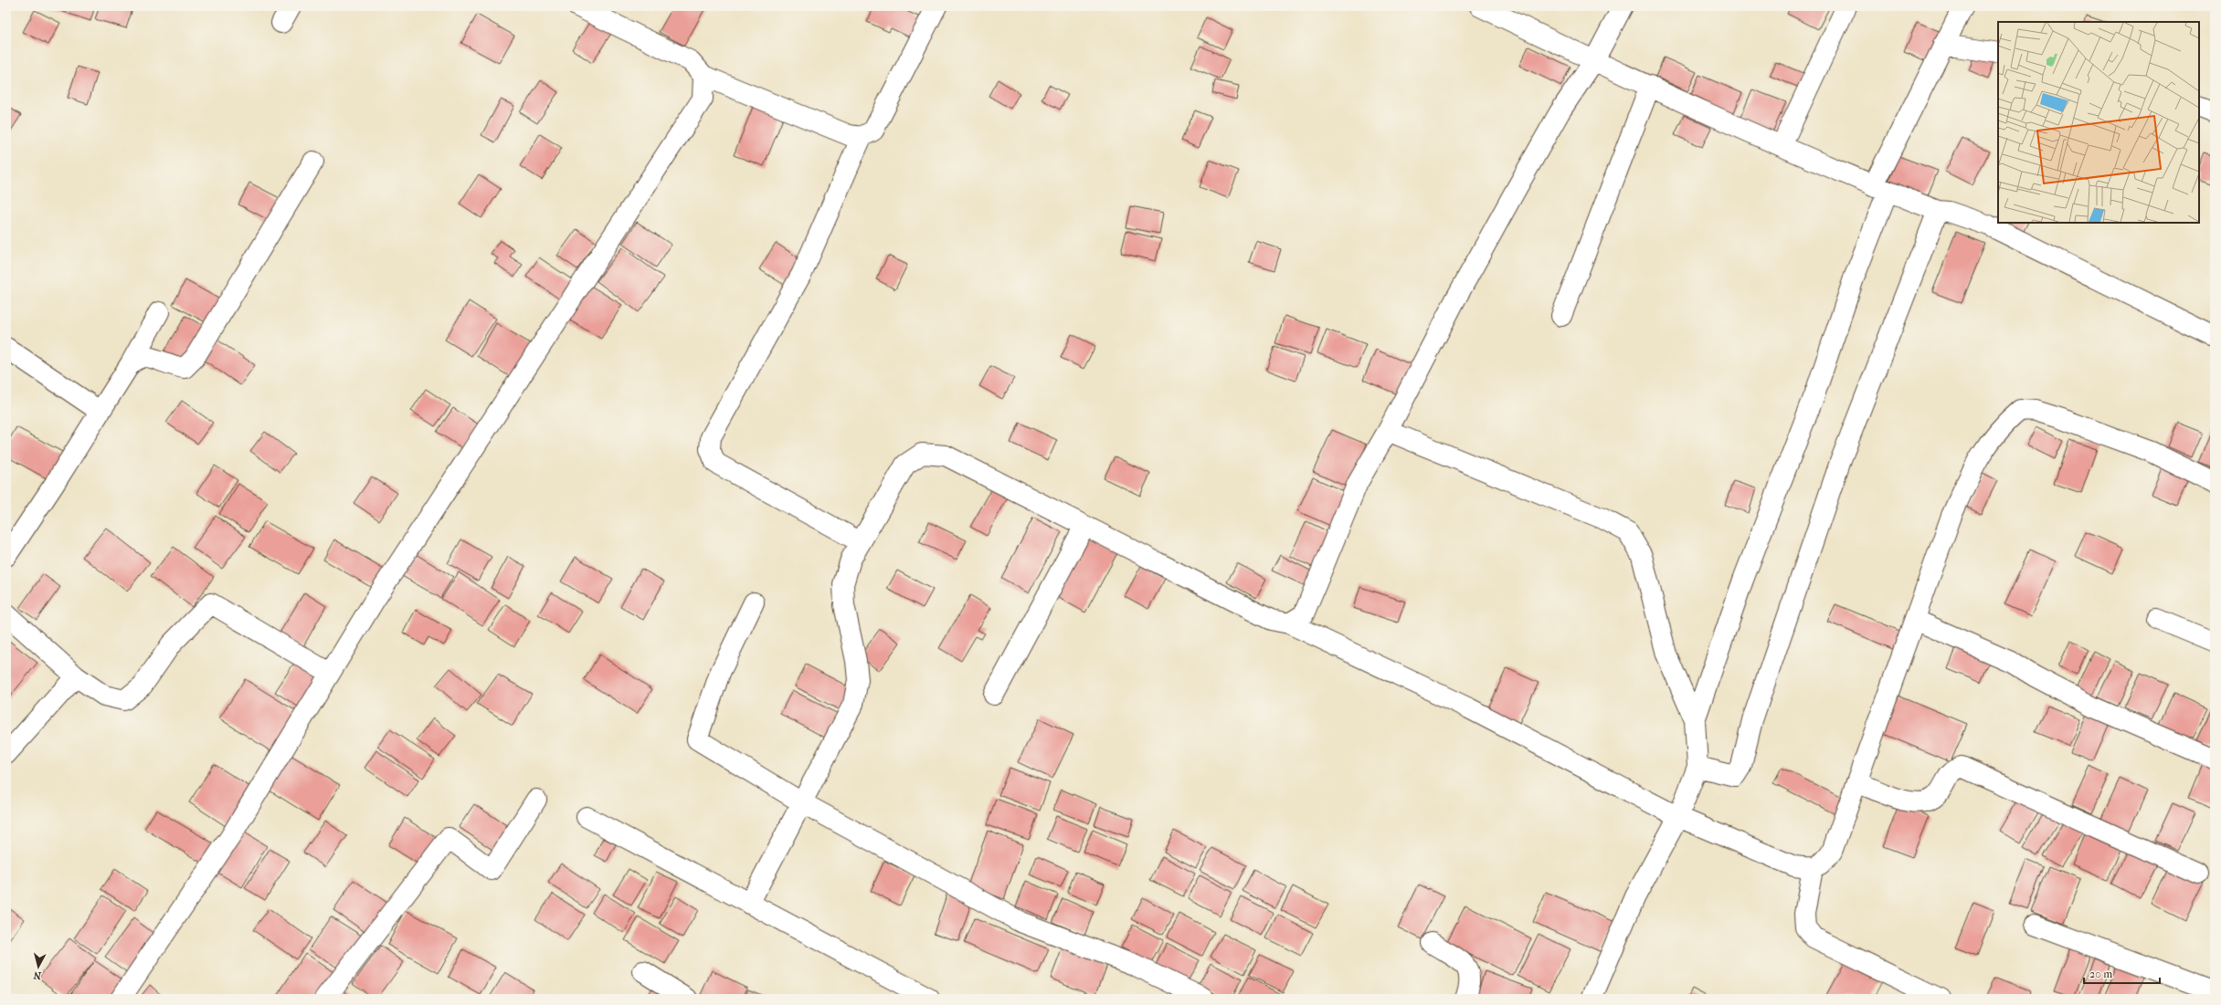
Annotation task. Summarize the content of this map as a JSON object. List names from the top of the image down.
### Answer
{
  "scale_bar": "20 m",
  "north": "bottom"
}
